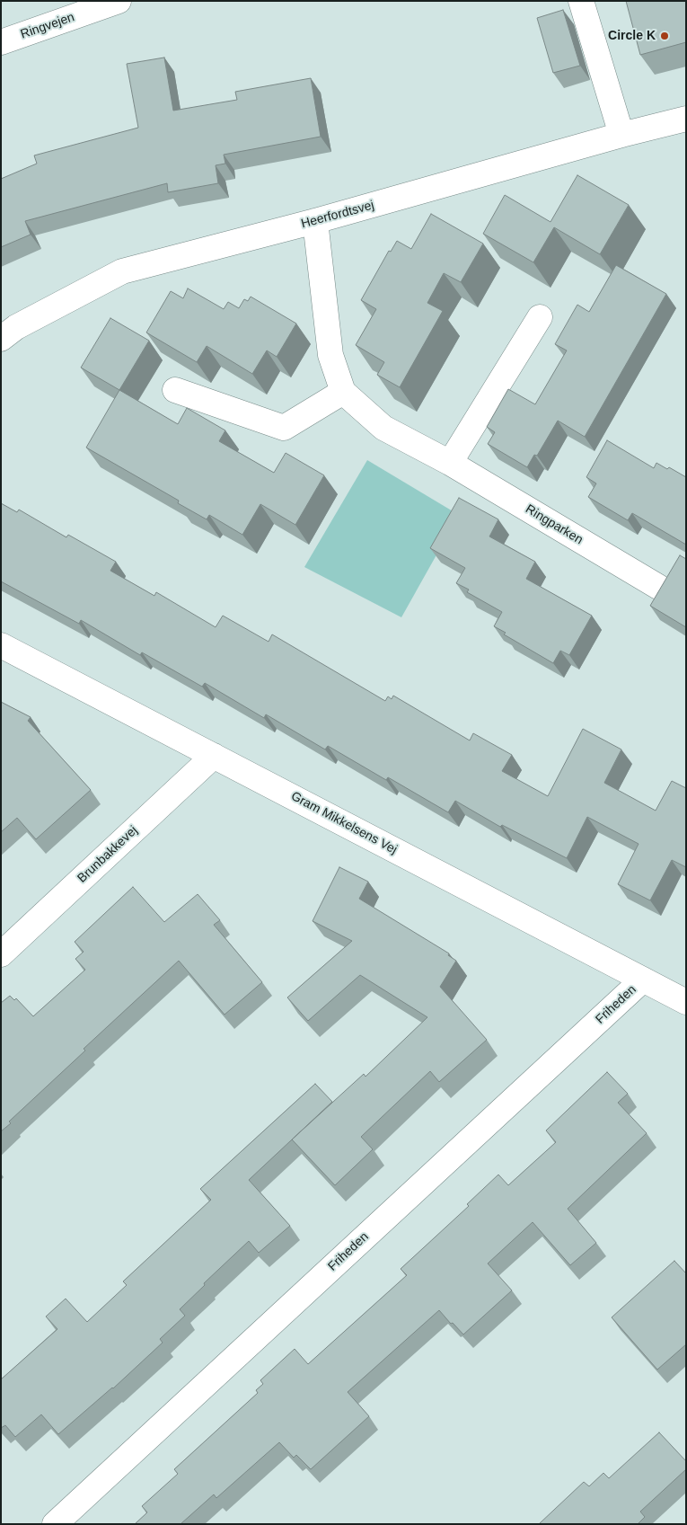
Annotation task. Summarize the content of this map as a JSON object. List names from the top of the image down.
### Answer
{
  "streets": {
    "street": [
      "Ringvejen",
      "Heerfordtsvej",
      "Ringparken",
      "Gram Mikkelsens Vej",
      "Brunbakkevej",
      "Friheden"
    ]
  },
  "crossings": [
    ["Heerfordtsvej", "Ringparken"],
    ["Gram Mikkelsens Vej", "Brunbakkevej"],
    ["Gram Mikkelsens Vej", "Friheden"]
  ],
  "places": ["Circle K"]
}
